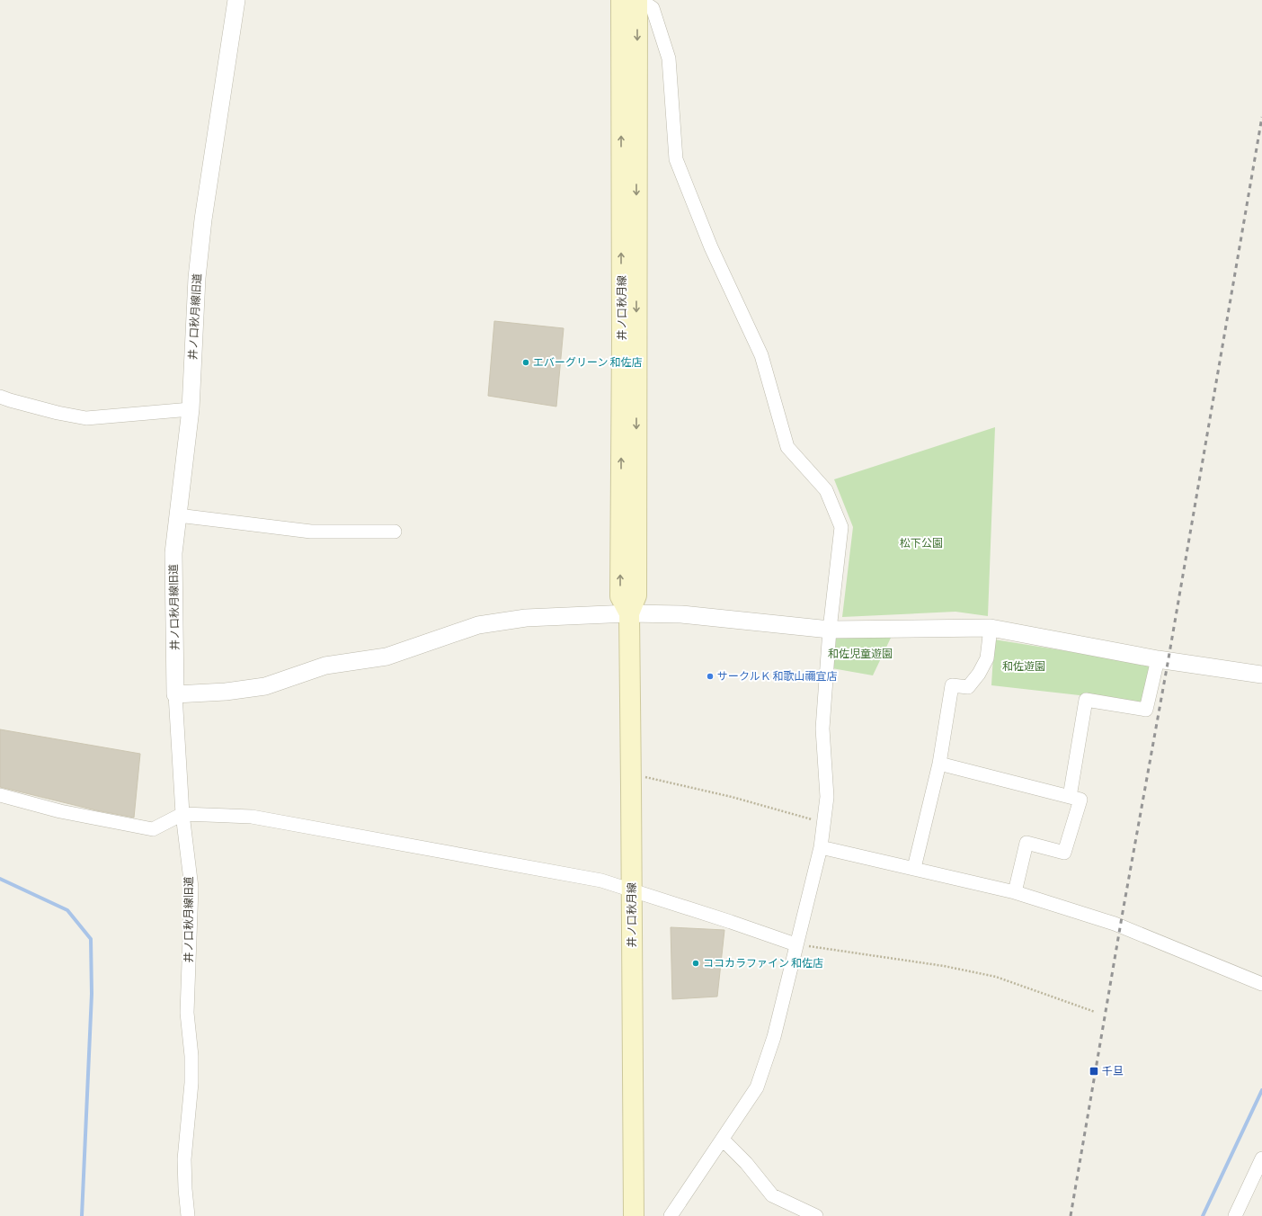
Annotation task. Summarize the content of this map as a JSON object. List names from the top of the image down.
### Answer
{
  "streets": {
    "main road": ["井ノ口秋月線"],
    "street": ["井ノ口秋月線旧道"]
  },
  "parks": ["松下公園", "和佐児童遊園", "和佐遊園"],
  "places": {
    "other": ["エバーグリーン 和佐店", "サークルＫ 和歌山禰宜店", "ココカラファイン 和佐店"],
    "transit": ["千旦"]
  }
}
